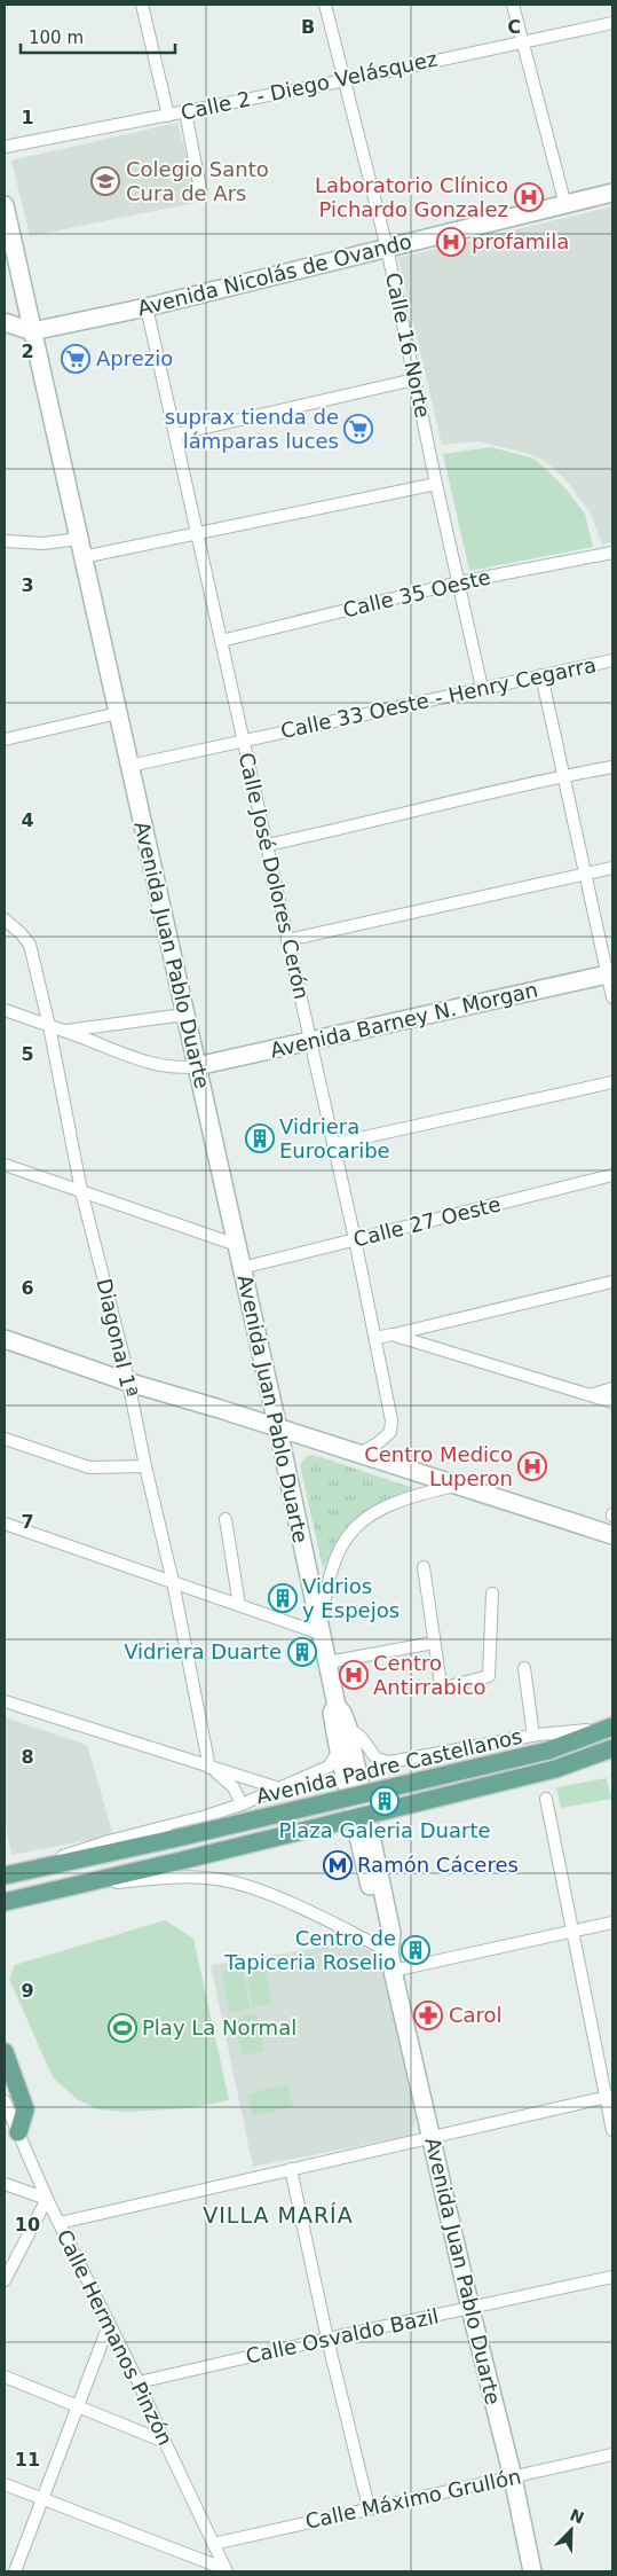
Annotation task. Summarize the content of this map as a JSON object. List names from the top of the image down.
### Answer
{
  "streets": {
    "main road": [
      "Avenida Nicolás de Ovando",
      "Avenida Juan Pablo Duarte",
      "Avenida Barney N. Morgan",
      "Avenida Padre Castellanos"
    ],
    "street": [
      "Calle 2 - Diego Velásquez",
      "Calle 16 Norte",
      "Calle 35 Oeste",
      "Calle 33 Oeste - Henry Cegarra",
      "Calle José Dolores Cerón",
      "Calle 27 Oeste",
      "Diagonal 1ª",
      "Calle Osvaldo Bazil",
      "Calle Hermanos Pinzón",
      "Calle Máximo Grullón"
    ]
  },
  "crossings": [
    ["Calle 2 - Diego Velásquez", "Calle 16 Norte"],
    ["Avenida Nicolás de Ovando", "Calle 16 Norte"],
    ["Avenida Nicolás de Ovando", "Calle José Dolores Cerón"],
    ["Avenida Nicolás de Ovando", "Avenida Juan Pablo Duarte"],
    ["Calle 16 Norte", "Calle 35 Oeste"],
    ["Calle 16 Norte", "Calle 33 Oeste - Henry Cegarra"],
    ["Calle 35 Oeste", "Calle José Dolores Cerón"],
    ["Calle 33 Oeste - Henry Cegarra", "Calle José Dolores Cerón"],
    ["Calle 33 Oeste - Henry Cegarra", "Avenida Juan Pablo Duarte"],
    ["Calle José Dolores Cerón", "Avenida Barney N. Morgan"],
    ["Calle José Dolores Cerón", "Calle 27 Oeste"],
    ["Avenida Juan Pablo Duarte", "Avenida Barney N. Morgan"],
    ["Avenida Juan Pablo Duarte", "Calle 27 Oeste"],
    ["Avenida Juan Pablo Duarte", "Calle Osvaldo Bazil"],
    ["Avenida Juan Pablo Duarte", "Calle Máximo Grullón"],
    ["Calle Osvaldo Bazil", "Calle Hermanos Pinzón"],
    ["Calle Hermanos Pinzón", "Calle Máximo Grullón"]
  ],
  "districts": ["VILLA MARÍA"],
  "places": {
    "school or university": ["Colegio Santo Cura de Ars"],
    "hospital": [
      "Laboratorio Clínico Pichardo Gonzalez",
      "profamila",
      "Centro Medico Luperon",
      "Centro Antirrabico"
    ],
    "supermarket": ["Aprezio", "suprax tienda de lámparas luces"],
    "building": [
      "Vidriera Eurocaribe",
      "Vidrios y Espejos",
      "Vidriera Duarte",
      "Plaza Galeria Duarte",
      "Centro de Tapiceria Roselio"
    ],
    "metro station": ["Ramón Cáceres"],
    "pharmacy": ["Carol"],
    "sports": ["Play La Normal"]
  },
  "scale_bar": "100 m",
  "north": "top right",
  "grid": {
    "columns": ["B", "C"],
    "rows": [
      "1",
      "2",
      "3",
      "4",
      "5",
      "6",
      "7",
      "8",
      "9",
      "10",
      "11"
    ]
  }
}
